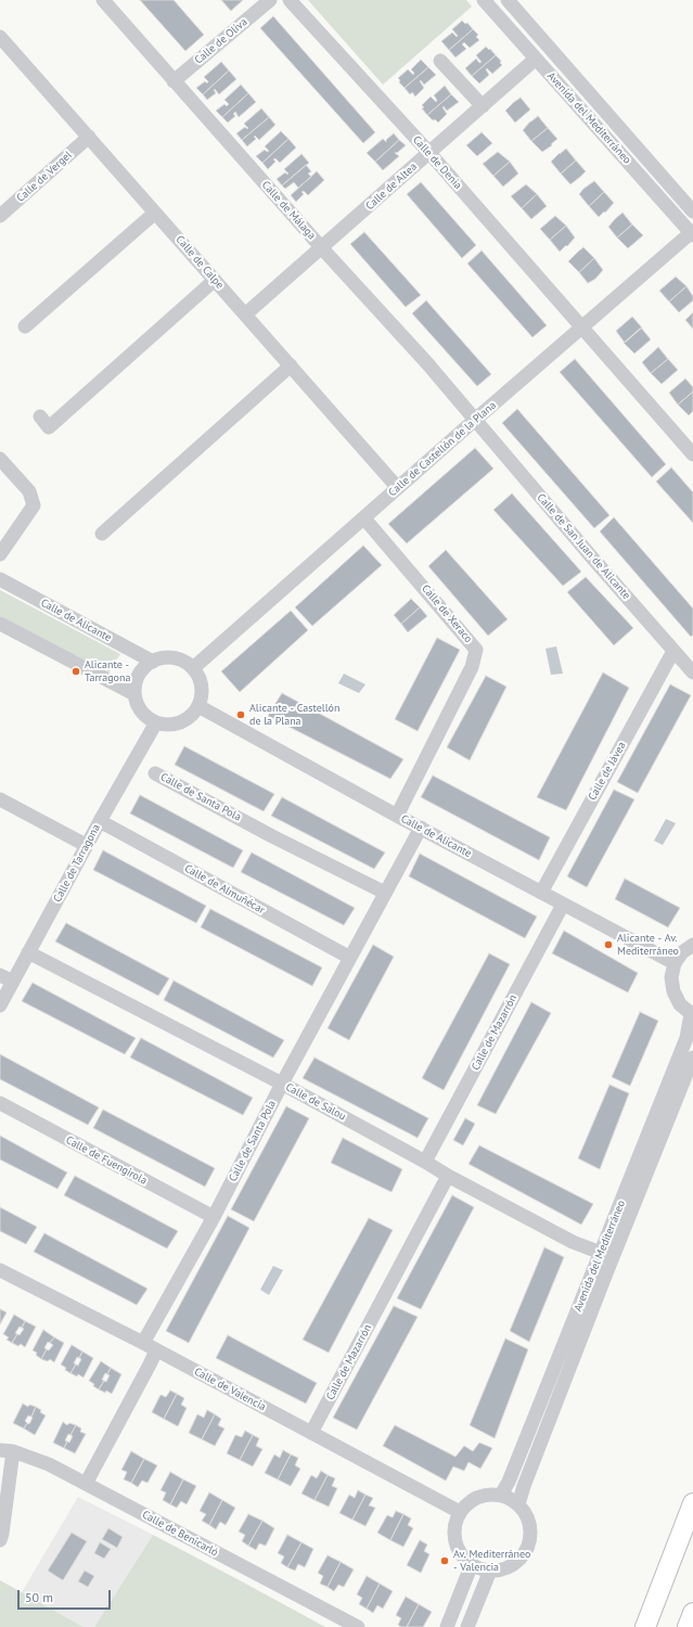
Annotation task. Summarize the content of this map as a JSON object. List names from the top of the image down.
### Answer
{
  "streets": {
    "street": [
      "Calle de Oliva",
      "Avenida del Mediterráneo",
      "Calle de Denia",
      "Calle de Vergel",
      "Calle de Altea",
      "Calle de Málaga",
      "Calle de Calpe",
      "Calle de Castellón de la Plana",
      "Calle de San Juan de Alicante",
      "Calle de Xeraco",
      "Calle de Alicante",
      "Calle de Jávea",
      "Calle de Santa Pola",
      "Calle de Tarragona",
      "Calle de Almuñécar",
      "Calle de Mazarrón",
      "Calle de Salou",
      "Calle de Fuengirola",
      "Calle de Valencia",
      "Calle de Benicarló"
    ]
  },
  "crossings": [
    ["Calle de Oliva", "Calle de Málaga"],
    ["Avenida del Mediterráneo", "Calle de Altea"],
    ["Avenida del Mediterráneo", "Calle de Castellón de la Plana"],
    ["Avenida del Mediterráneo", "Calle de Salou"],
    ["Avenida del Mediterráneo", "Calle de Valencia"],
    ["Calle de Denia", "Calle de Altea"],
    ["Calle de Denia", "Calle de Castellón de la Plana"],
    ["Calle de Vergel", "Calle de Calpe"],
    ["Calle de Altea", "Calle de Málaga"],
    ["Calle de Altea", "Calle de Calpe"],
    ["Calle de Málaga", "Calle de Castellón de la Plana"],
    ["Calle de Málaga", "Calle de San Juan de Alicante"],
    ["Calle de Calpe", "Calle de Castellón de la Plana"],
    ["Calle de Castellón de la Plana", "Calle de San Juan de Alicante"],
    ["Calle de Castellón de la Plana", "Calle de Xeraco"],
    ["Calle de Castellón de la Plana", "Calle de Alicante"],
    ["Calle de Castellón de la Plana", "Calle de Tarragona"],
    ["Calle de San Juan de Alicante", "Calle de Jávea"],
    ["Calle de Xeraco", "Calle de Alicante"],
    ["Calle de Alicante", "Calle de Jávea"],
    ["Calle de Alicante", "Calle de Santa Pola"],
    ["Calle de Alicante", "Calle de Tarragona"],
    ["Calle de Alicante", "Calle de Mazarrón"],
    ["Calle de Santa Pola", "Calle de Almuñécar"],
    ["Calle de Santa Pola", "Calle de Salou"],
    ["Calle de Santa Pola", "Calle de Fuengirola"],
    ["Calle de Santa Pola", "Calle de Valencia"],
    ["Calle de Santa Pola", "Calle de Benicarló"],
    ["Calle de Tarragona", "Calle de Almuñécar"],
    ["Calle de Tarragona", "Calle de Salou"],
    ["Calle de Mazarrón", "Calle de Salou"],
    ["Calle de Mazarrón", "Calle de Valencia"]
  ],
  "places": [
    "Alicante - Tarragona",
    "Alicante - Castellón de la Plana",
    "Alicante - Av. Mediterráneo",
    "Av. Mediterráneo - Valencia"
  ],
  "scale_bar": "50 m"
}
